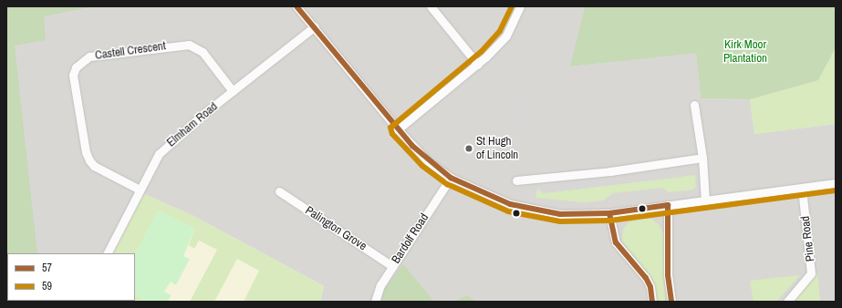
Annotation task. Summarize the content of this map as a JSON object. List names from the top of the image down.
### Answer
{
  "streets": {
    "street": [
      "Castell Crescent",
      "Elmham Road",
      "Palington Grove",
      "Bardolf Road",
      "Pine Road"
    ]
  },
  "crossings": [
    ["Castell Crescent", "Elmham Road"],
    ["Palington Grove", "Bardolf Road"]
  ],
  "parks": ["Kirk Moor Plantation"],
  "places": ["St Hugh of Lincoln"],
  "lines": ["transit line 57", "transit line 59"],
  "legend": ["57", "59"]
}
